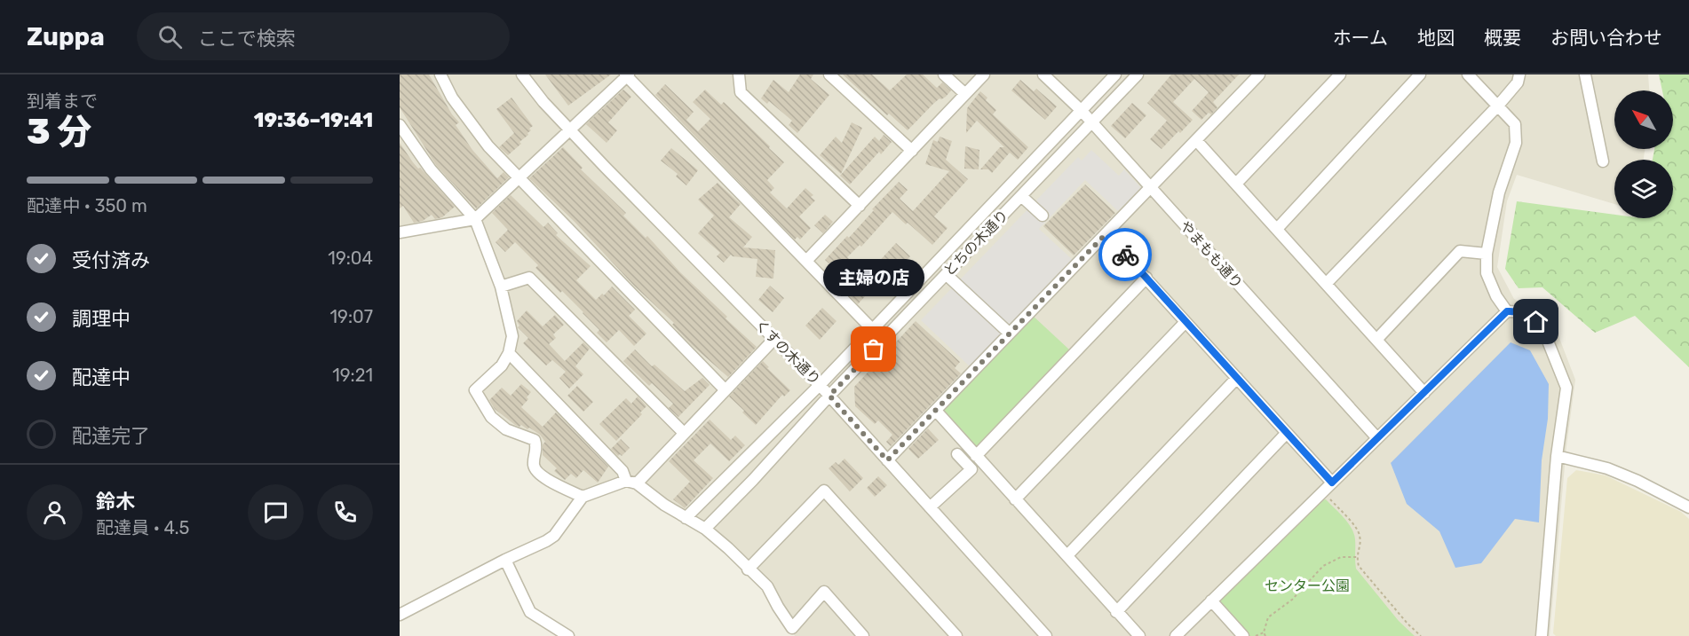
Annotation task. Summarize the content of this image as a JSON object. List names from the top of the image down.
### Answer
{
  "streets": {
    "street": ["とちの木通り", "やまもも通り", "くすの木通り"]
  },
  "crossings": [
    ["とちの木通り", "やまもも通り"],
    ["とちの木通り", "くすの木通り"]
  ],
  "parks": ["センター公園"],
  "places": ["主婦の店"],
  "north": "top left",
  "page": {
    "header": "Zuppa",
    "search": "ここで検索",
    "nav": [
      "ホーム",
      "地図",
      "概要",
      "お問い合わせ"
    ],
    "heading": ["3 分", "到着まで", "19:36–19:41"],
    "panel": ["鈴木", "配達員 · 4.5"],
    "bar": "配達中 · 350 m",
    "list": [
      ["受付済み", "19:04"],
      ["調理中", "19:07"],
      ["配達中", "19:21"],
      "配達完了"
    ],
    "bubble": "主婦の店"
  }
}
